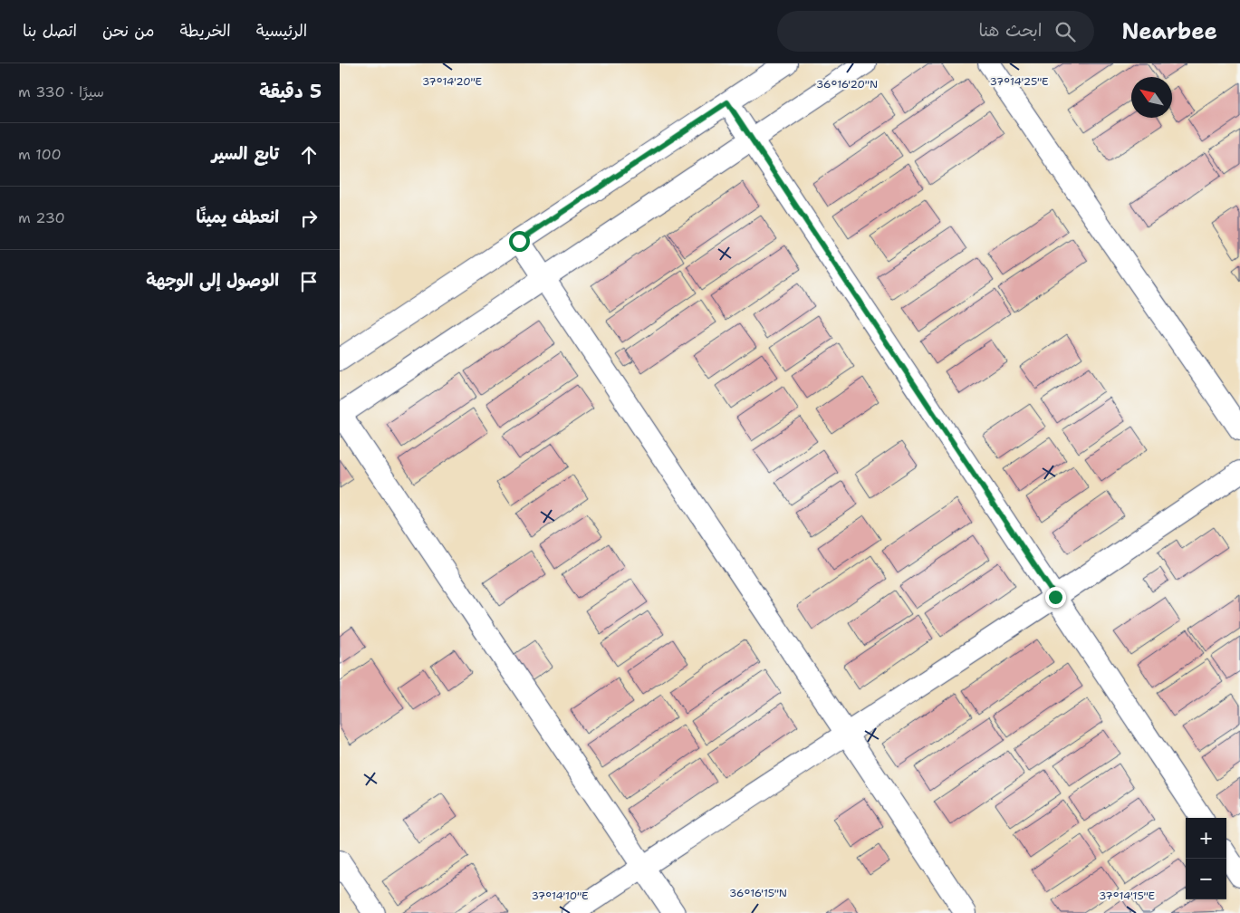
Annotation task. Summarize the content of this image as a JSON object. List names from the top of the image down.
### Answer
{
  "north": "top left",
  "page": {
    "header": "Nearbee",
    "search": "ابحث هنا",
    "nav": [
      "الرئيسية",
      "الخريطة",
      "من نحن",
      "اتصل بنا"
    ],
    "heading": ["5 دقيقة", "سيرًا · 330 m"],
    "list": [
      ["تابع السير", "100 m"],
      ["انعطف يمينًا", "230 m"],
      "الوصول إلى الوجهة"
    ],
    "map_buttons": ["+", "−"]
  },
  "coordinates": [
    "37°14'20\"E",
    "37°14'25\"E",
    "36°16'20\"N",
    "36°16'15\"N",
    "37°14'10\"E",
    "37°14'15\"E"
  ]
}
